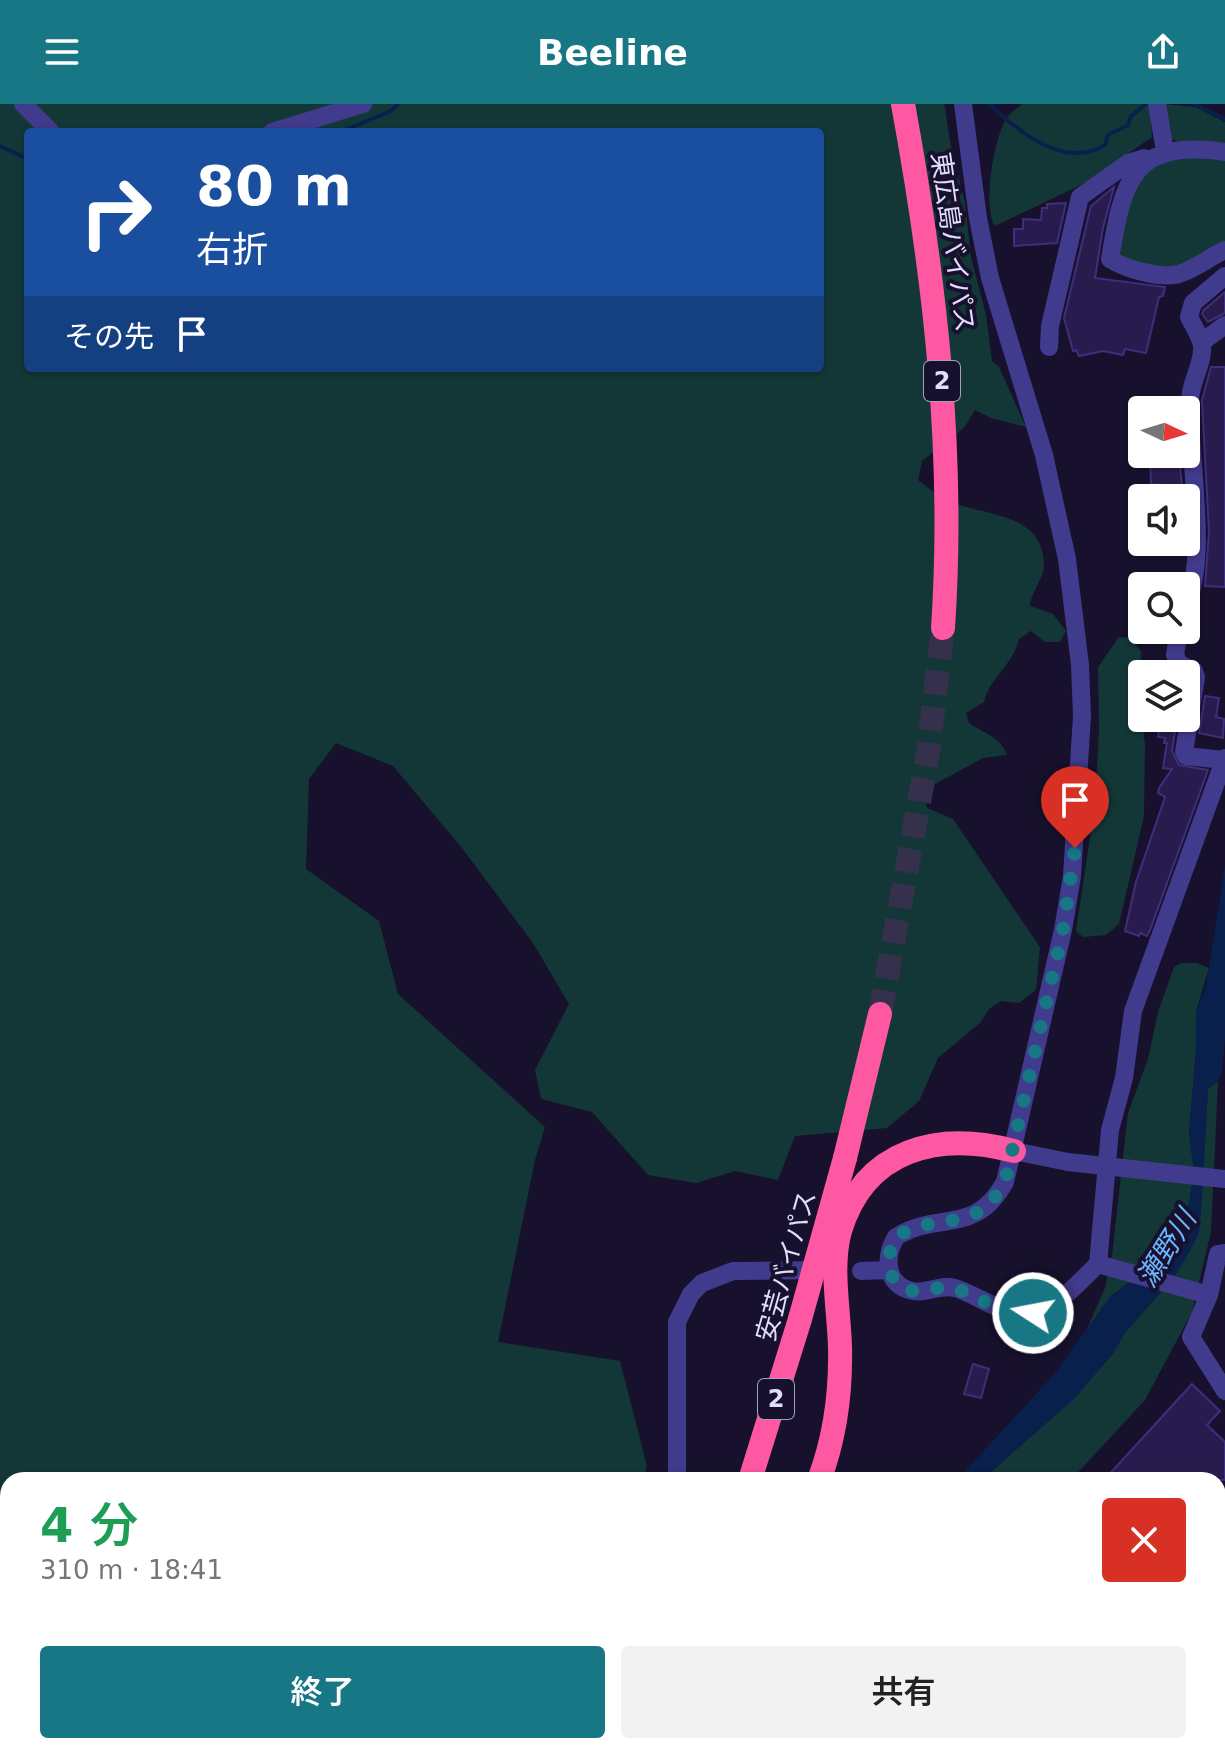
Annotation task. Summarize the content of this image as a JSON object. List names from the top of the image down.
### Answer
{
  "streets": {
    "highway": ["東広島バイパス", "2", "安芸バイパス"]
  },
  "water": ["瀬野川"],
  "north": "right",
  "page": {
    "header": "Beeline",
    "turn": ["80 m", "右折"],
    "then": "その先",
    "heading": ["4 分", "310 m · 18:41"],
    "buttons": ["終了", "共有"]
  }
}
